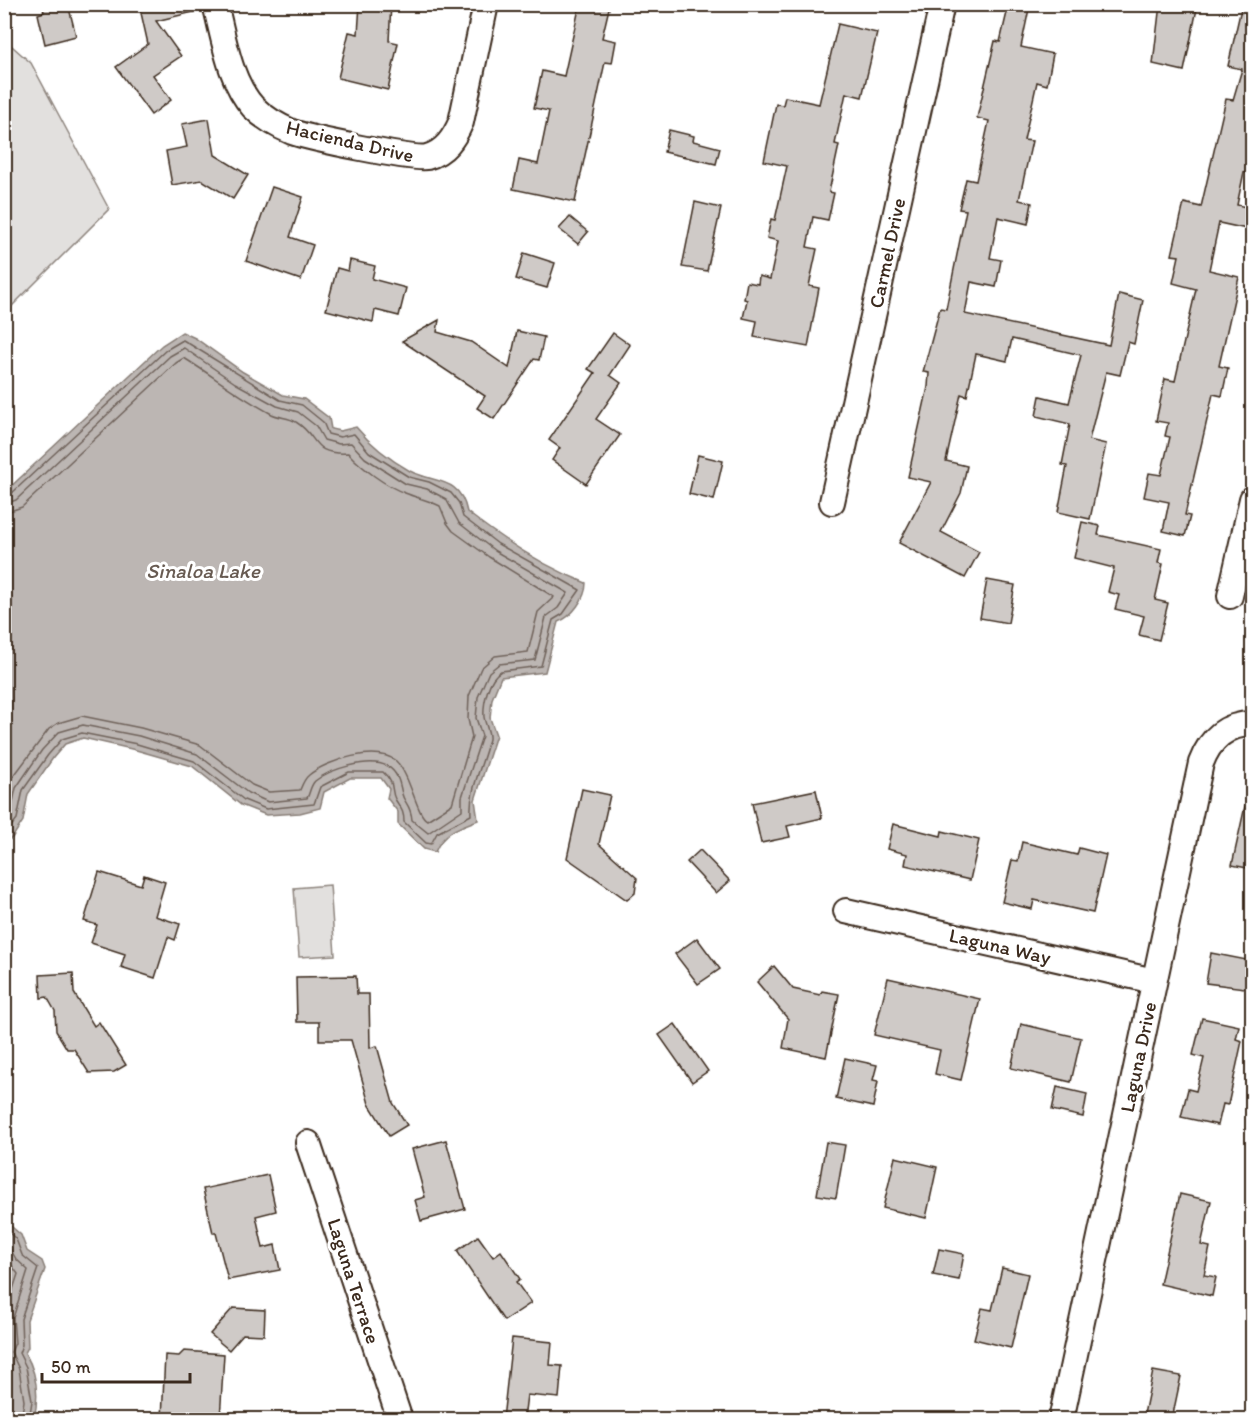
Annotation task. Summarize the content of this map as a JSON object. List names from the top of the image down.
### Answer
{
  "streets": {
    "street": [
      "Hacienda Drive",
      "Carmel Drive",
      "Laguna Way",
      "Laguna Drive",
      "Laguna Terrace"
    ]
  },
  "crossings": [
    ["Laguna Way", "Laguna Drive"]
  ],
  "water": ["Sinaloa Lake"],
  "scale_bar": "50 m"
}
